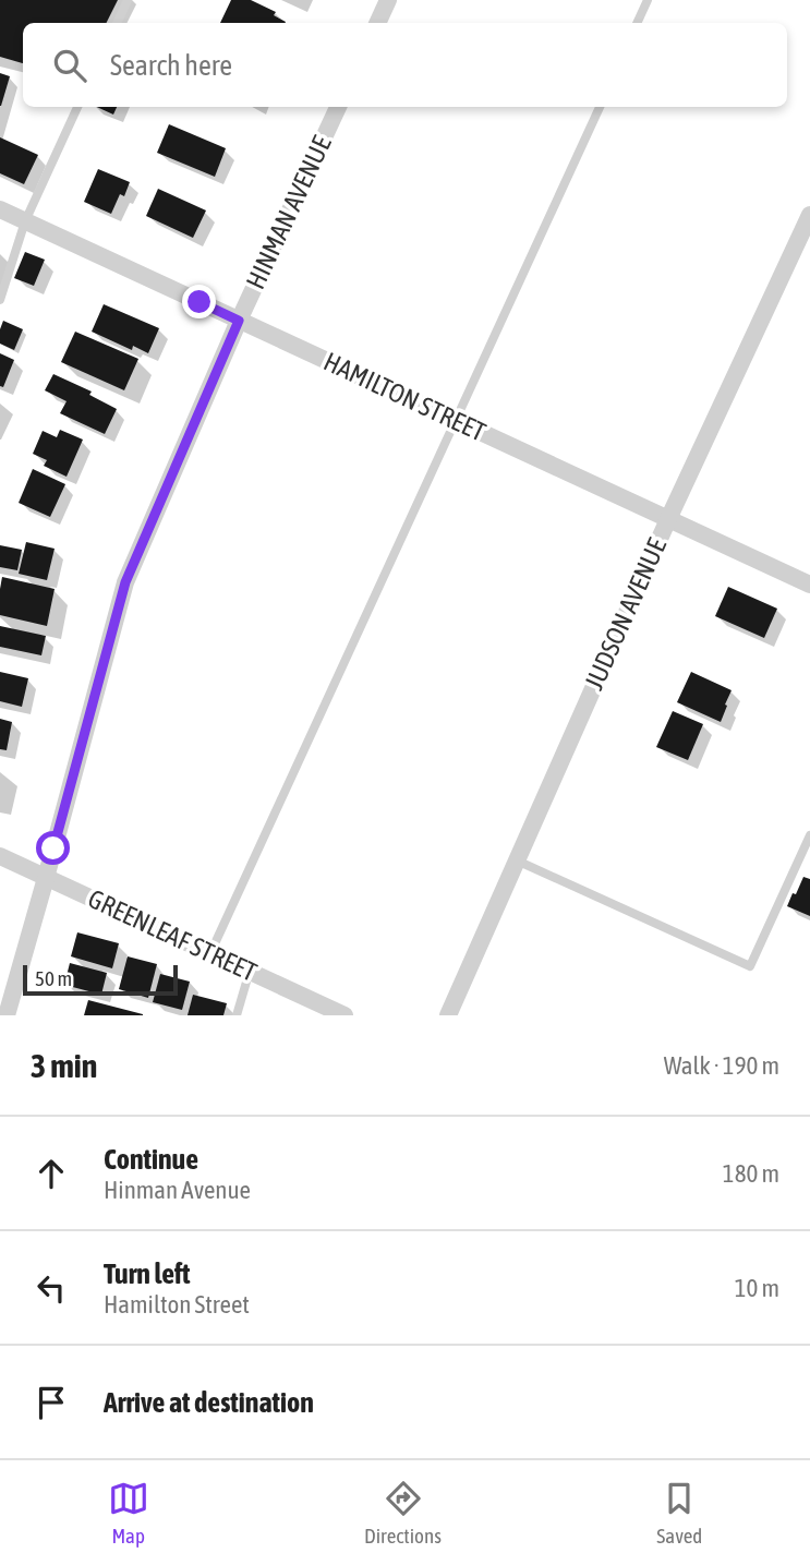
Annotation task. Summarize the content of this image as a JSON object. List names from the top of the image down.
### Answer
{
  "streets": {
    "street": [
      "HINMAN AVENUE",
      "HAMILTON STREET",
      "JUDSON AVENUE",
      "GREENLEAF STREET"
    ]
  },
  "crossings": [
    ["HINMAN AVENUE", "HAMILTON STREET"],
    ["HINMAN AVENUE", "GREENLEAF STREET"],
    ["HAMILTON STREET", "JUDSON AVENUE"]
  ],
  "scale_bar": "50 m",
  "page": {
    "search": "Search here",
    "scale": "50 m",
    "heading": ["3 min", "Walk · 190 m"],
    "list": [
      ["Continue", "Hinman Avenue", "180 m"],
      ["Turn left", "Hamilton Street", "10 m"],
      "Arrive at destination"
    ],
    "nav": ["Map", "Directions", "Saved"]
  }
}
